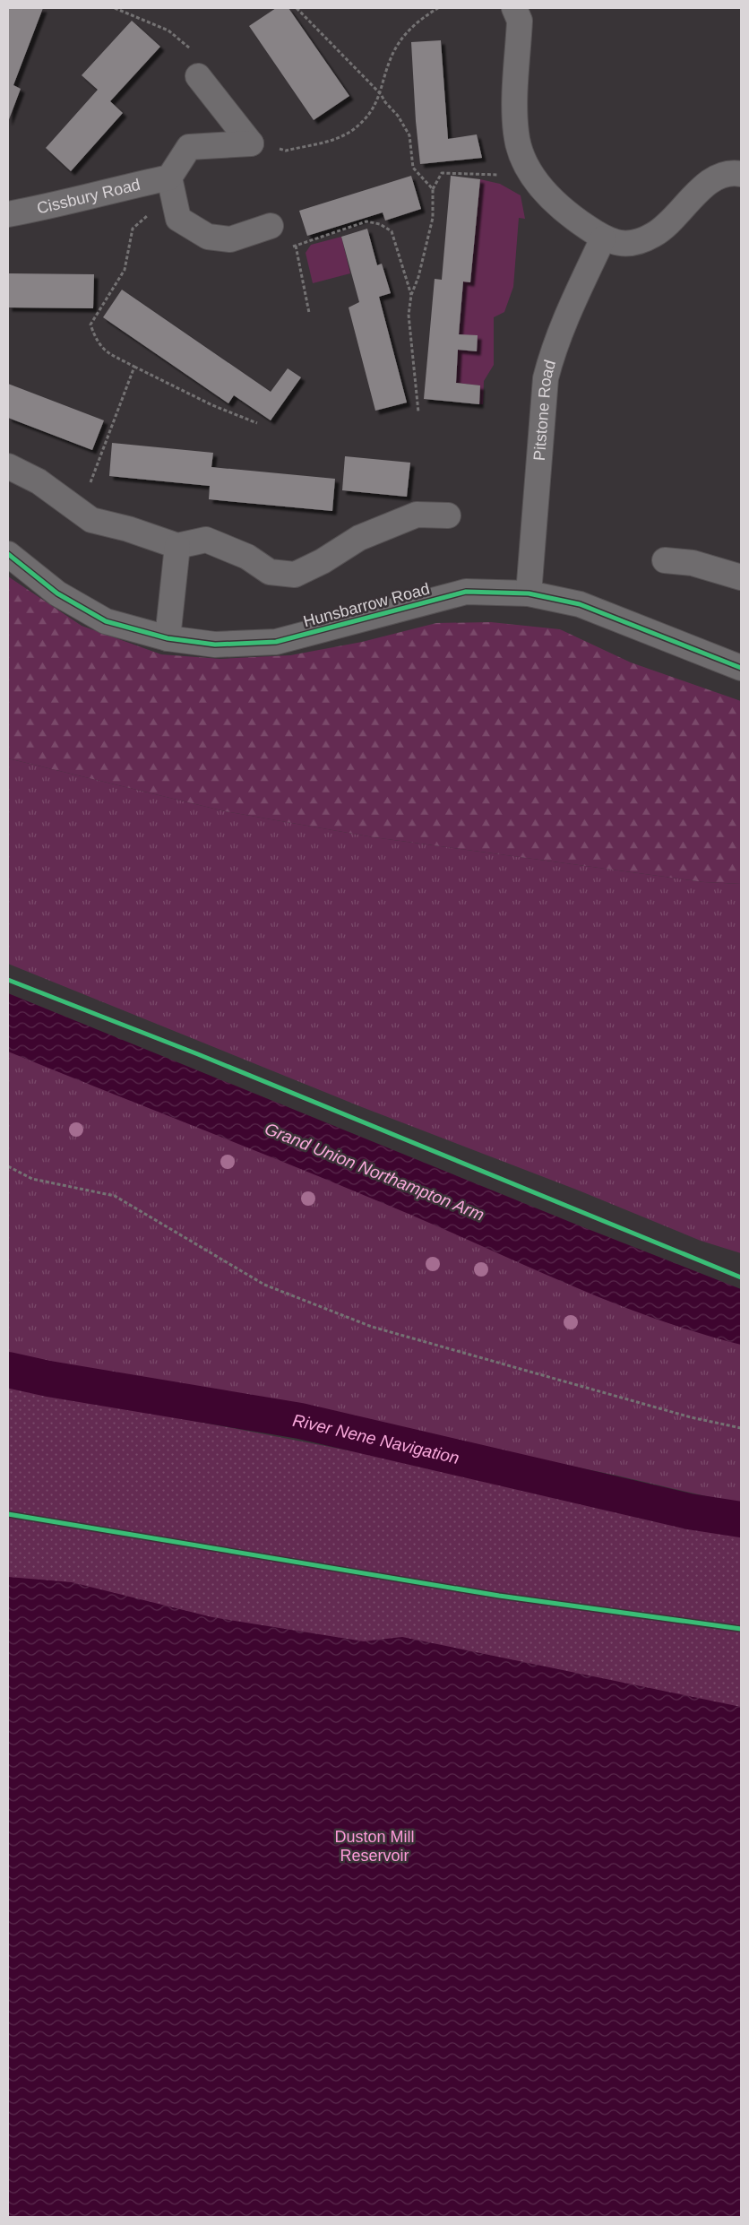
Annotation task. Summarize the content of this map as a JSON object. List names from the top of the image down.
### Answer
{
  "streets": {
    "street": ["Cissbury Road", "Pitstone Road", "Hunsbarrow Road"]
  },
  "crossings": [
    ["Pitstone Road", "Hunsbarrow Road"]
  ],
  "water": ["Grand Union Northampton Arm", "River Nene Navigation"],
  "parks": ["Duston Mill Reservoir"]
}
